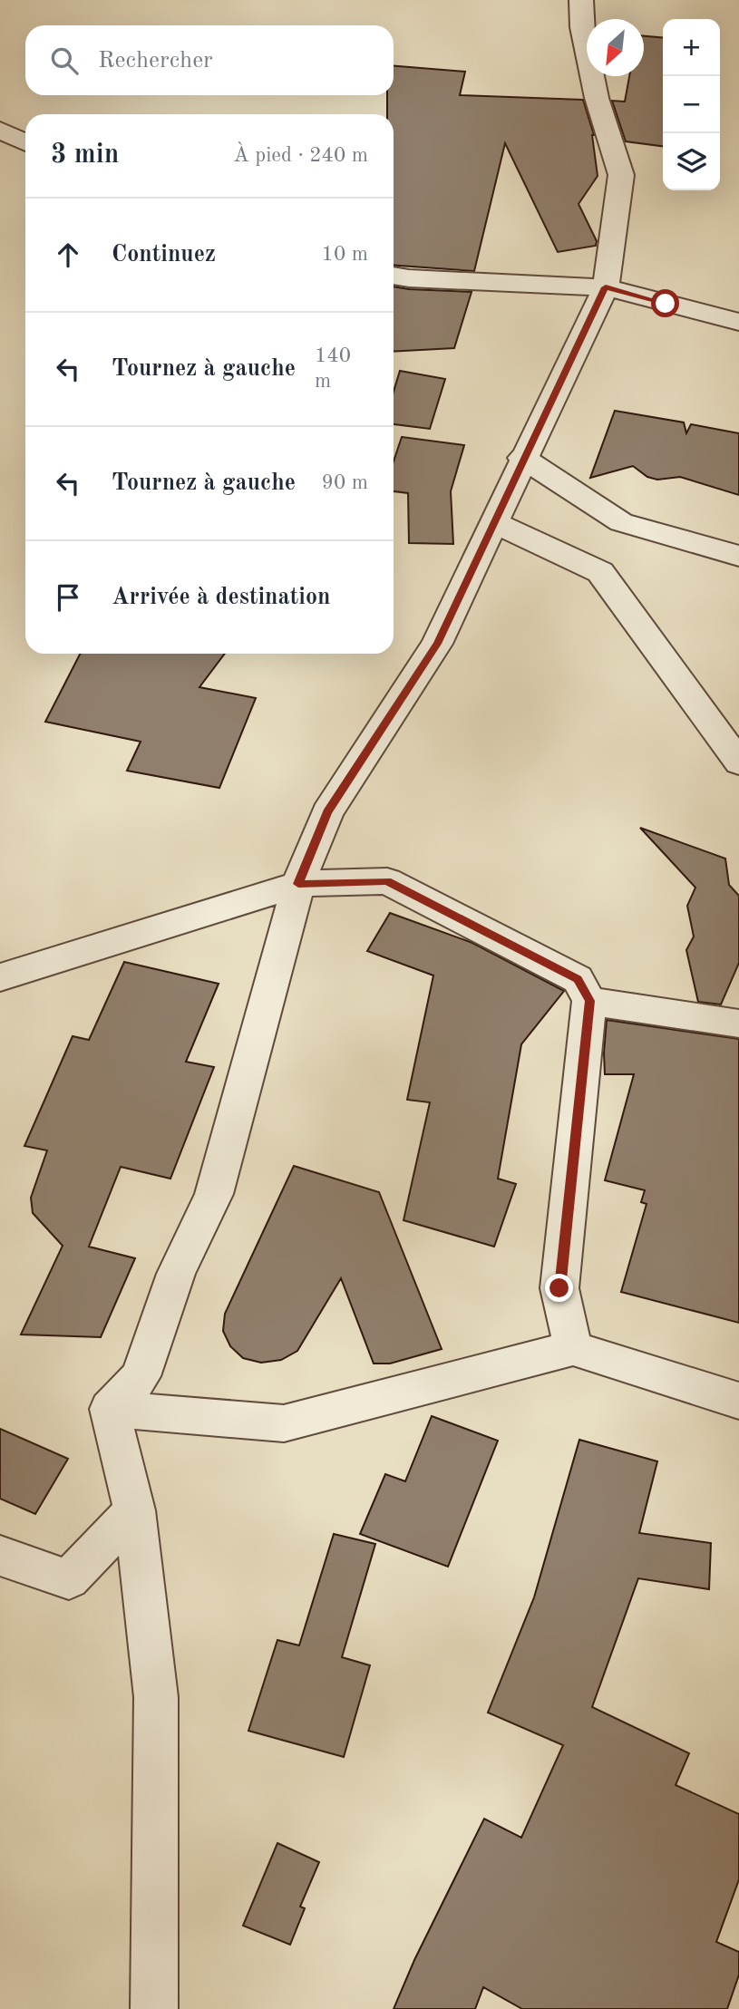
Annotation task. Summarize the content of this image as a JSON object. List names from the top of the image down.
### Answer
{
  "north": "bottom left",
  "page": {
    "map_buttons": ["+", "−"],
    "search": "Rechercher",
    "heading": ["3 min", "À pied · 240 m"],
    "list": [
      ["Continuez", "10 m"],
      ["Tournez à gauche", "140 m"],
      ["Tournez à gauche", "90 m"],
      "Arrivée à destination"
    ]
  }
}
